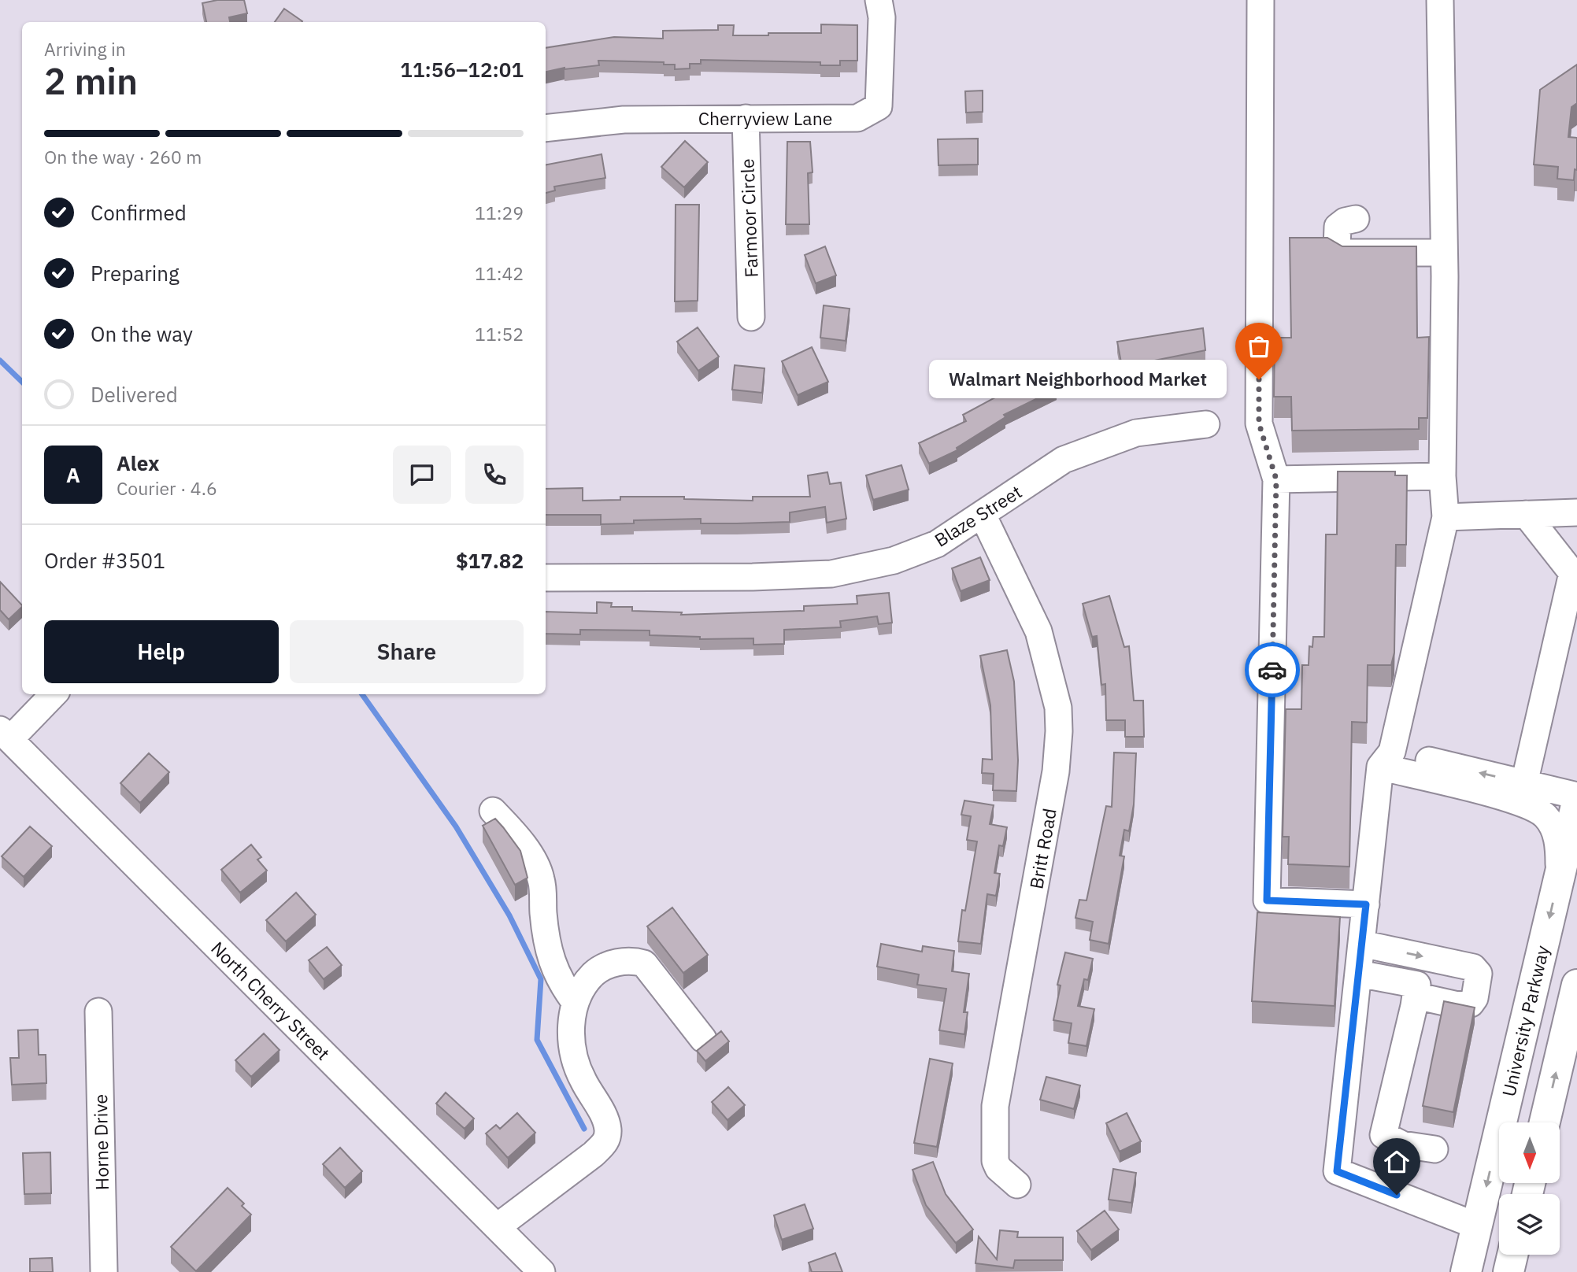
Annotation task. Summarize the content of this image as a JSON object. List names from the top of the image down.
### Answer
{
  "streets": {
    "main road": ["University Parkway"],
    "street": [
      "Cherryview Lane",
      "Farmoor Circle",
      "Blaze Street",
      "Britt Road",
      "North Cherry Street",
      "Horne Drive"
    ]
  },
  "crossings": [
    ["Cherryview Lane", "Farmoor Circle"],
    ["Blaze Street", "Britt Road"]
  ],
  "places": ["Walmart Neighborhood Market"],
  "north": "bottom",
  "page": {
    "heading": ["2 min", "Arriving in", "11:56–12:01"],
    "panel": [
      "Alex",
      "Courier · 4.6",
      "Order #3501",
      "$17.82"
    ],
    "bar": "On the way · 260 m",
    "list": [
      ["Confirmed", "11:29"],
      ["Preparing", "11:42"],
      ["On the way", "11:52"],
      "Delivered"
    ],
    "bubble": "Walmart Neighborhood Market",
    "round": "A",
    "buttons": ["Help", "Share"]
  }
}
